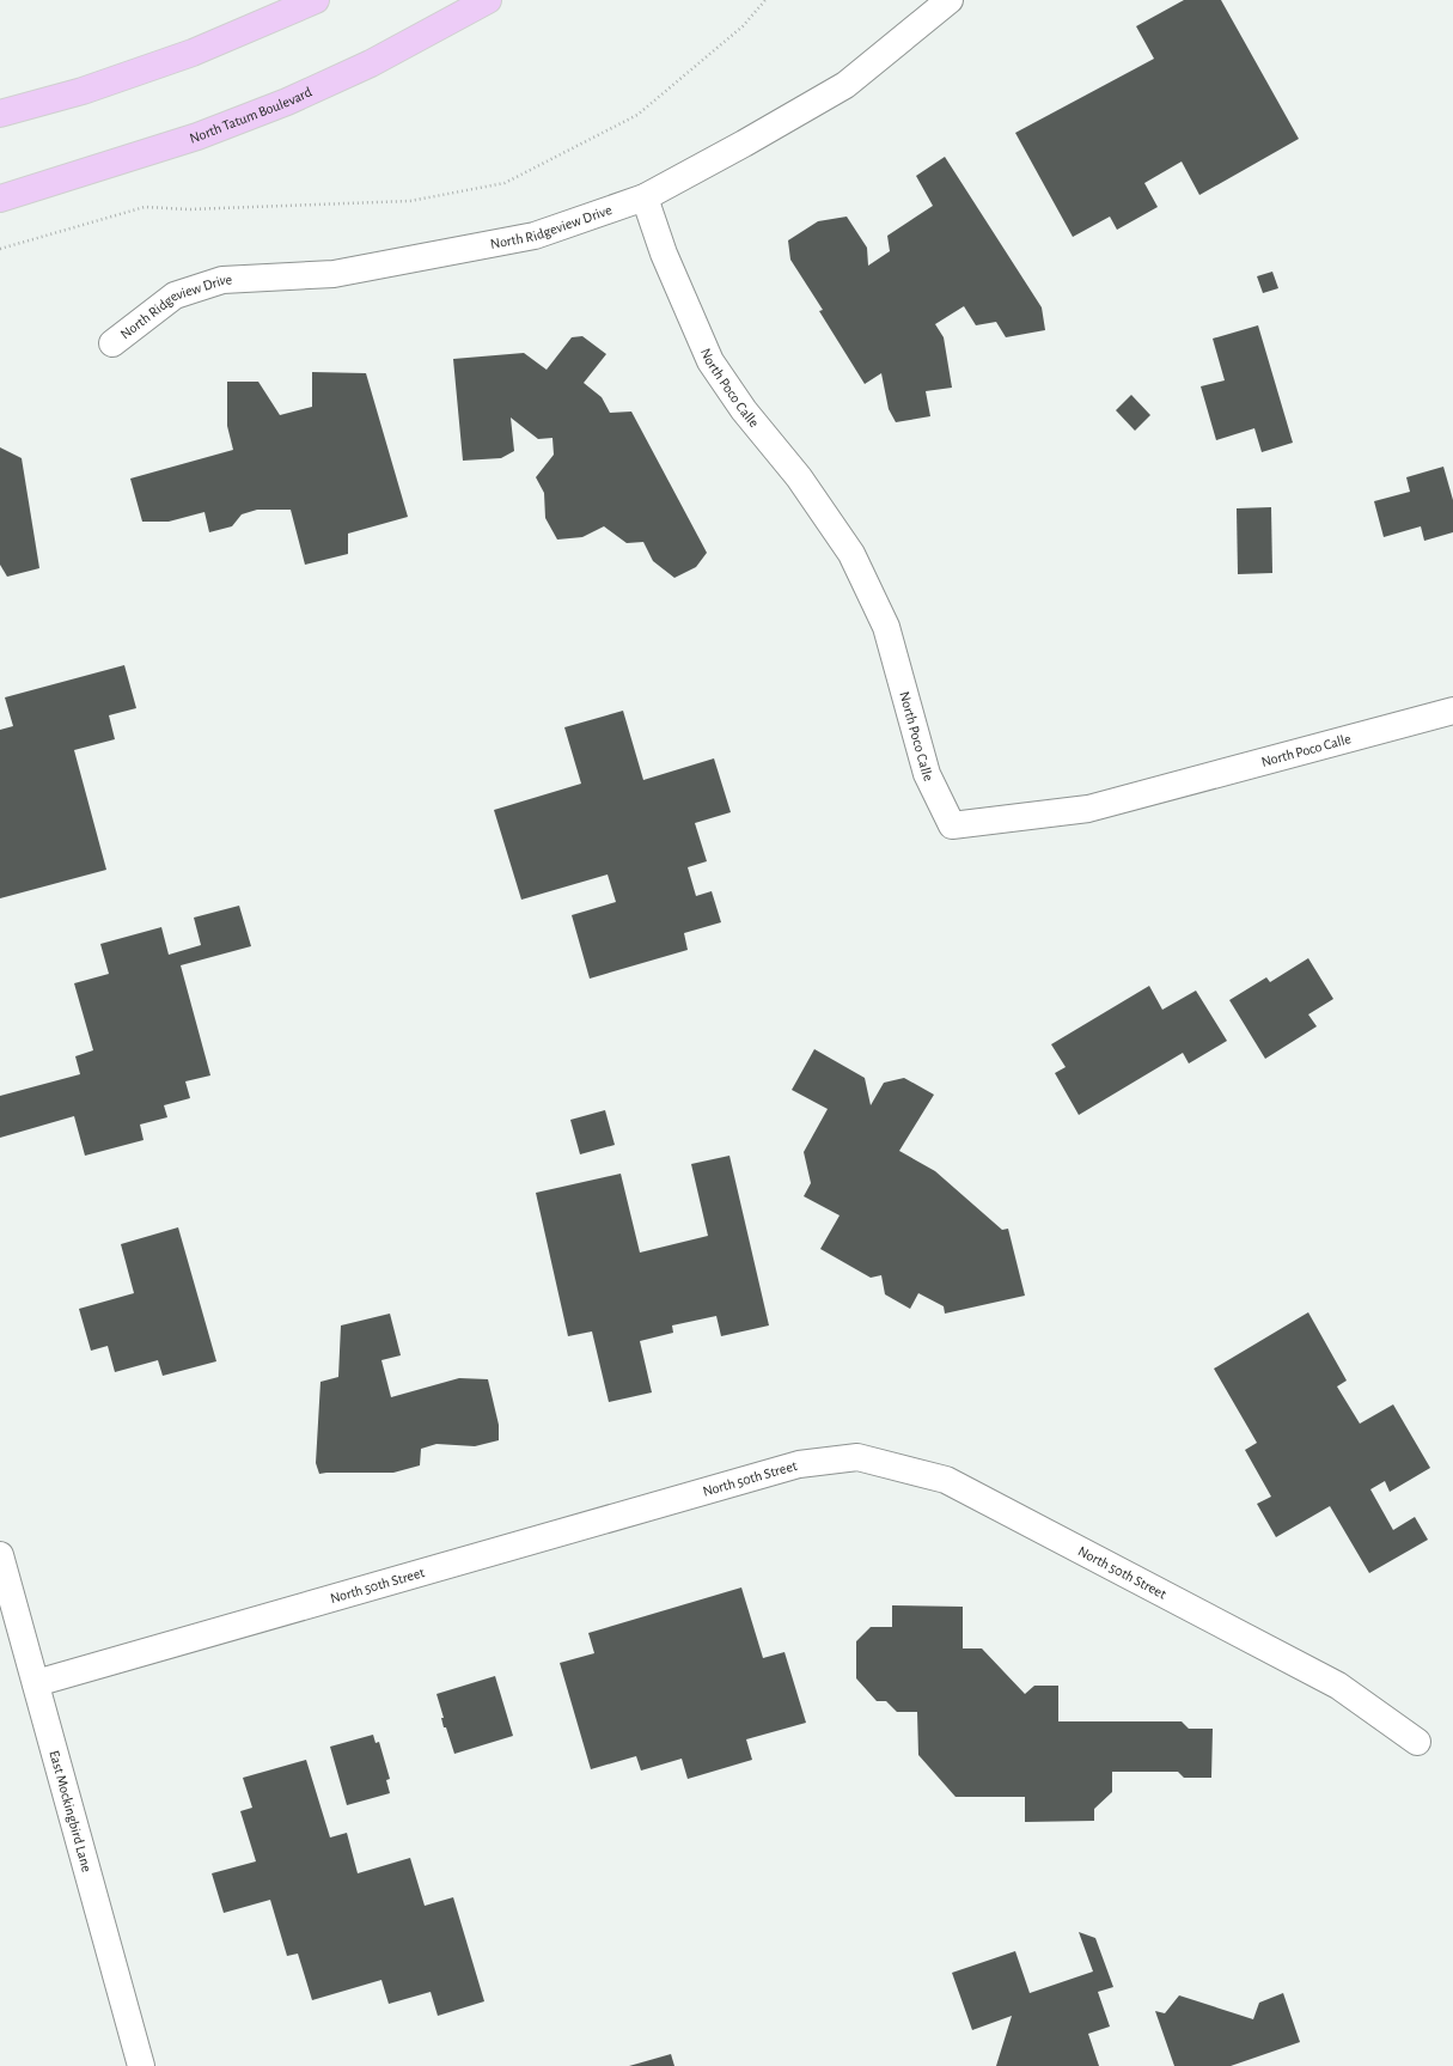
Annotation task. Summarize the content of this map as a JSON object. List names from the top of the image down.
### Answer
{
  "streets": {
    "main road": ["North Tatum Boulevard"],
    "street": [
      "North Ridgeview Drive",
      "North Poco Calle",
      "North 50th Street",
      "East Mockingbird Lane"
    ]
  },
  "crossings": [
    ["North Ridgeview Drive", "North Poco Calle"],
    ["North 50th Street", "East Mockingbird Lane"]
  ]
}
